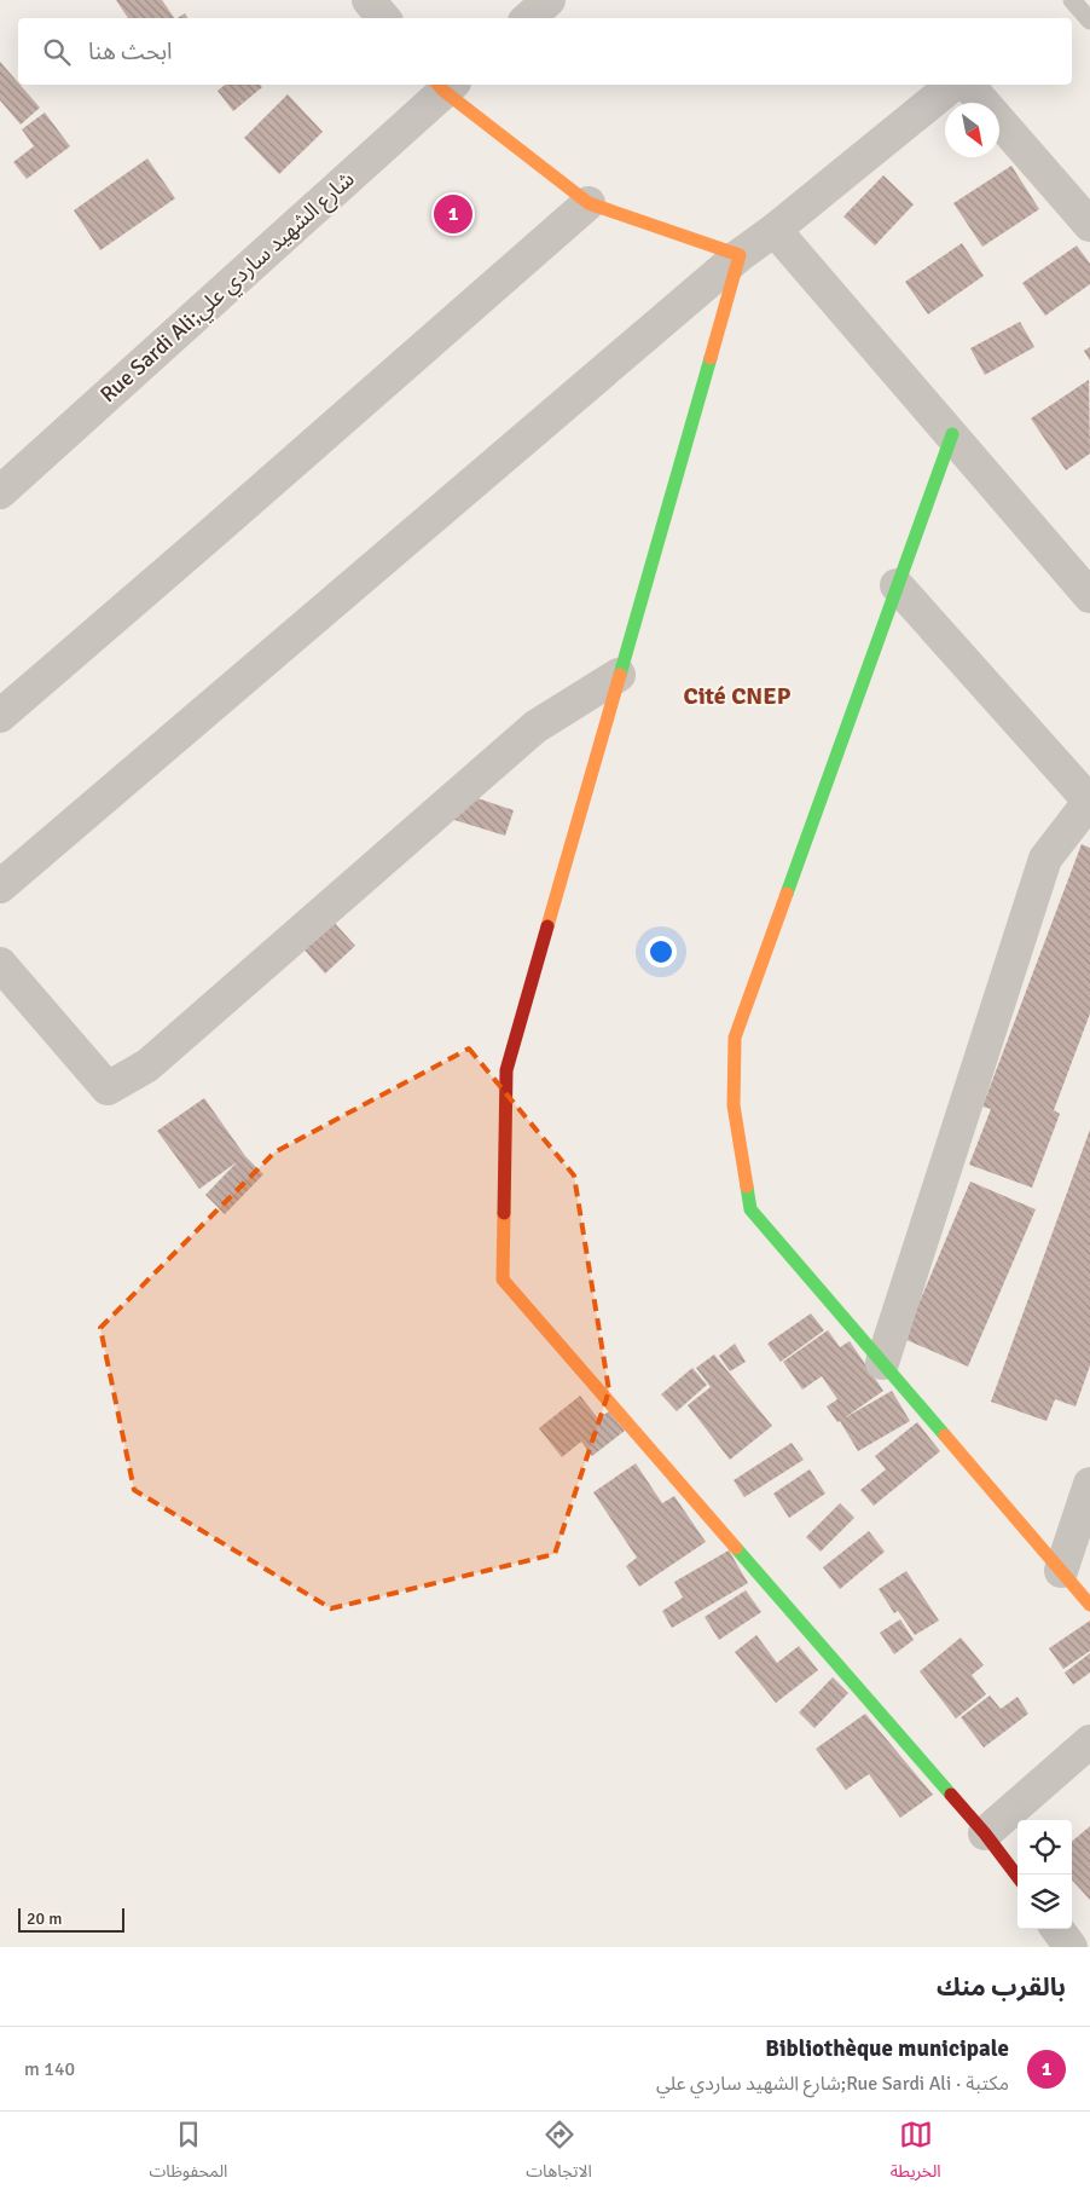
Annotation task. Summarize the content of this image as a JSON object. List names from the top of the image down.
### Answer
{
  "streets": {
    "street": ["Rue Sardi Ali;شارع الشهيد ساردي علي"]
  },
  "districts": ["Cité CNEP"],
  "scale_bar": "20 m",
  "north": "bottom right",
  "page": {
    "search": "ابحث هنا",
    "pins": "1",
    "scale": "20 m",
    "heading": "بالقرب منك",
    "list": [
      {
        "mark": "1",
        "name": "Bibliothèque municipale",
        "note": "مكتبة · Rue Sardi Ali;شارع الشهيد ساردي علي",
        "value": "140 m"
      }
    ],
    "nav": ["الخريطة", "الاتجاهات", "المحفوظات"]
  }
}
